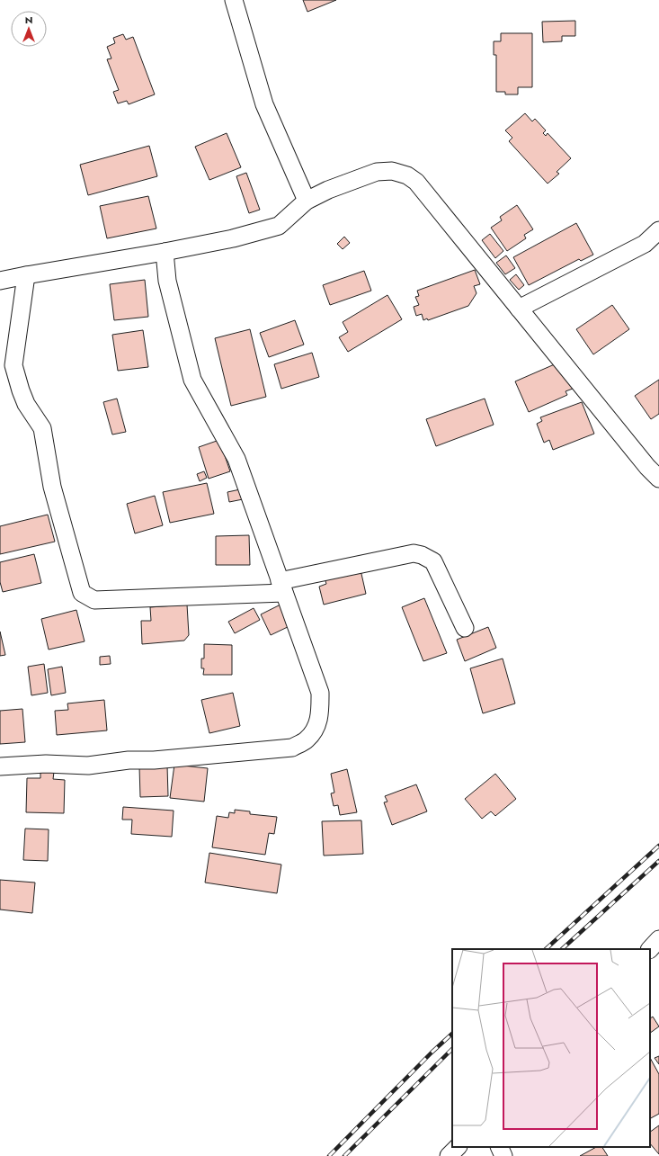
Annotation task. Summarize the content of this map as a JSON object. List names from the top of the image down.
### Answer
{
  "north": "top"
}
